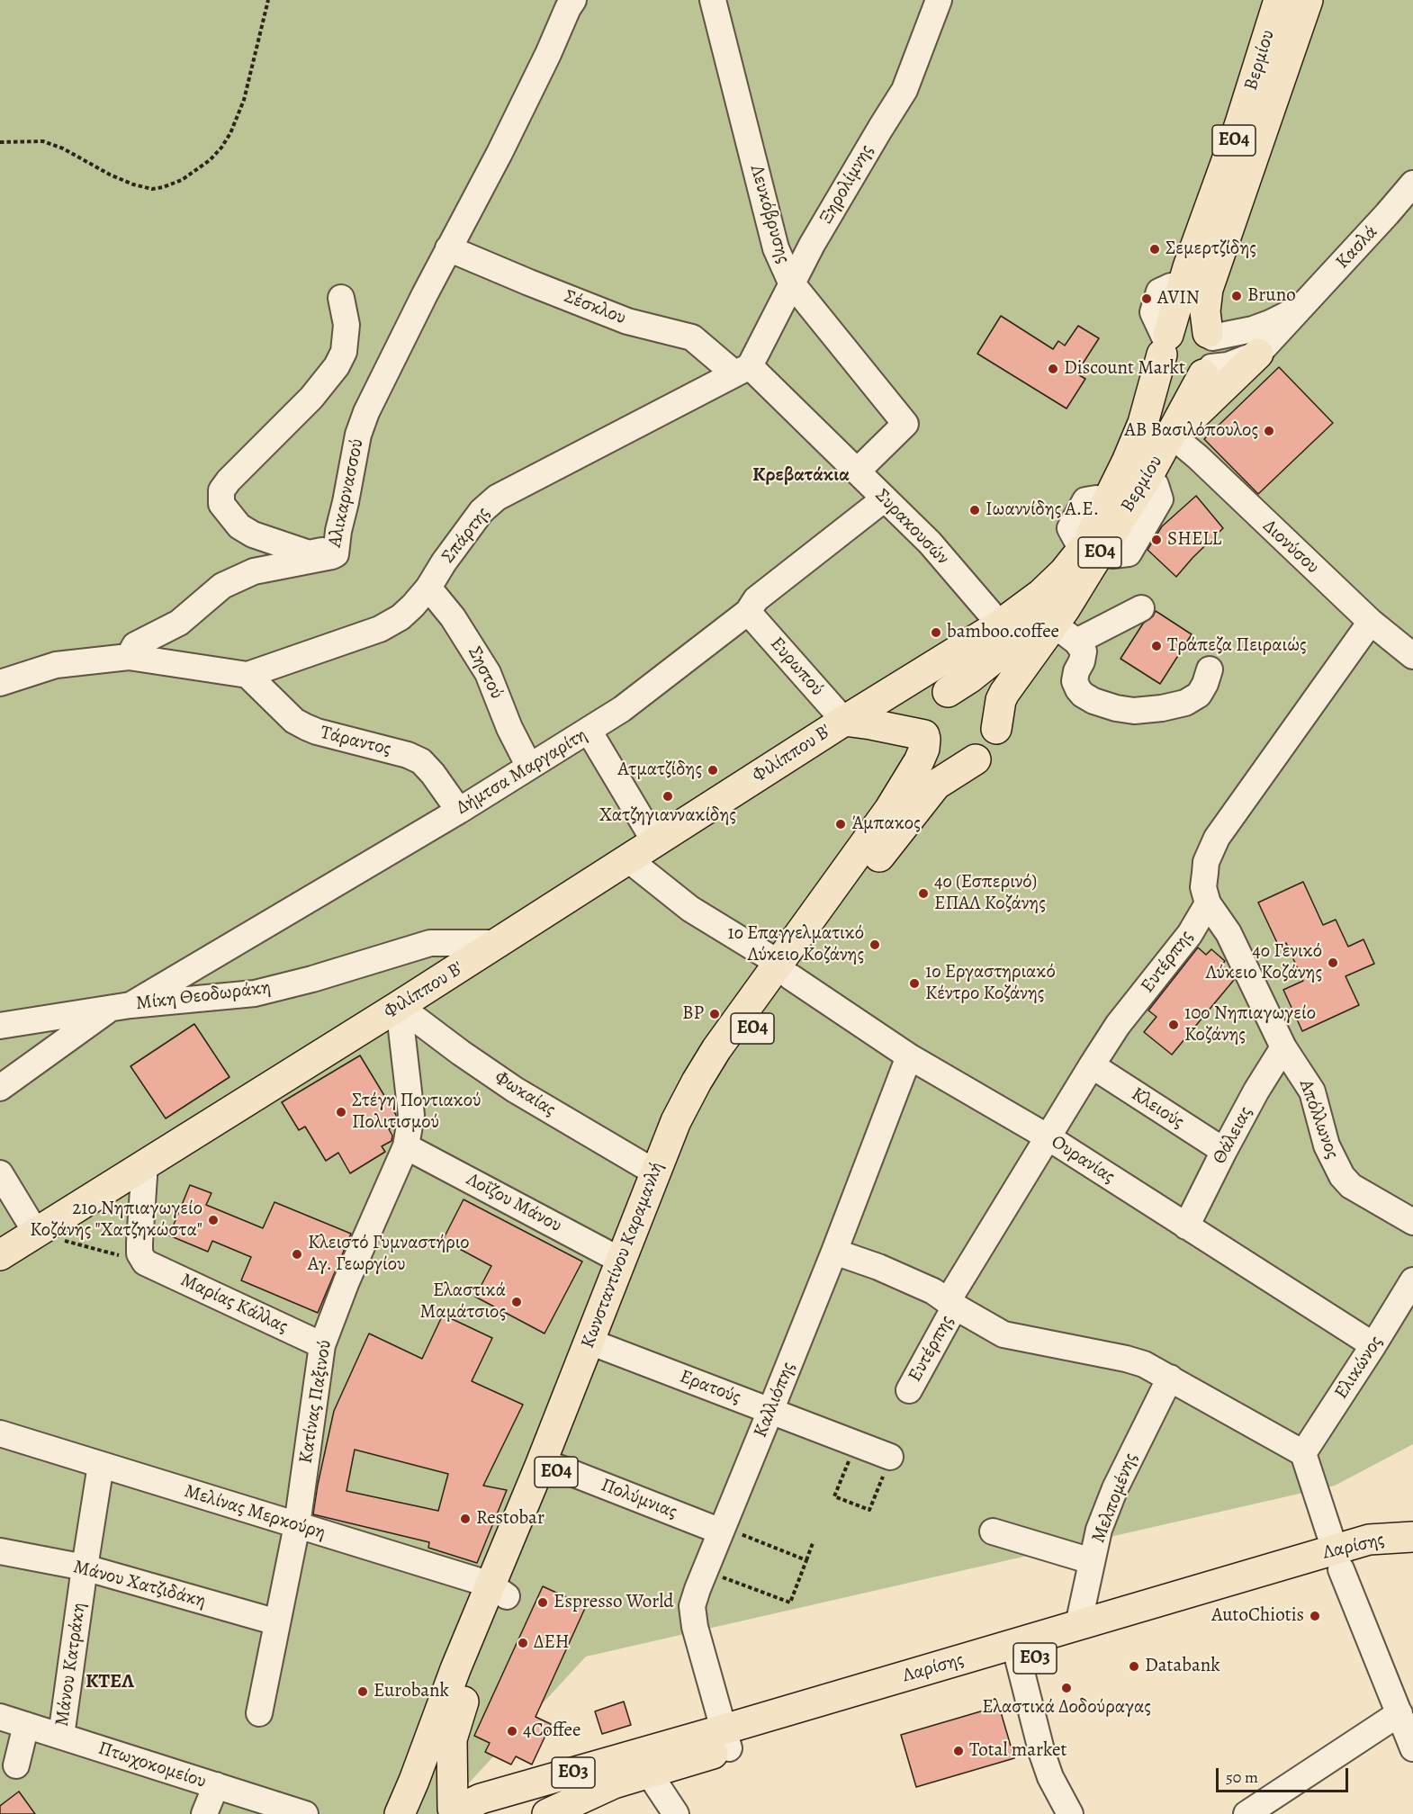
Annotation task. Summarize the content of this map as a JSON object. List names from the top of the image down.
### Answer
{
  "streets": {
    "main road": [
      "Βερμίου",
      "ΕΟ4",
      "Φιλίππου Β'",
      "Κωνσταντίνου Καραμανλή",
      "Λαρίσης",
      "ΕΟ3"
    ],
    "street": [
      "Ξηρολίμνης",
      "Λευκόβρυσης",
      "Κασλά",
      "Σέσκλου",
      "Αλικαρνασσού",
      "Συρακουσών",
      "Σπάρτης",
      "Διονύσου",
      "Ευρωπού",
      "Σηστού",
      "Τάραντος",
      "Δήμτσα Μαργαρίτη",
      "Ευτέρπης",
      "Μίκη Θεοδωράκη",
      "Φωκαίας",
      "Κλειούς",
      "Απόλλωνος",
      "Θάλειας",
      "Ουρανίας",
      "Λοΐζου Μάνου",
      "Μαρίας Κάλλας",
      "Ελικώνος",
      "Ερατούς",
      "Καλλιόπης",
      "Κατίνας Παξινού",
      "Μελπομένης",
      "Πολύμνιας",
      "Μελίνας Μερκούρη",
      "Μάνου Χατζιδάκη",
      "Μάνου Κατράκη",
      "Πτωχοκομείου"
    ]
  },
  "crossings": [
    ["Βερμίου", "ΕΟ4"],
    ["Βερμίου", "Κασλά"],
    ["Βερμίου", "Διονύσου"],
    ["Βερμίου", "Φιλίππου Β'"],
    ["Βερμίου", "Κωνσταντίνου Καραμανλή"],
    ["ΕΟ4", "Κασλά"],
    ["ΕΟ4", "Φιλίππου Β'"],
    ["ΕΟ4", "Κωνσταντίνου Καραμανλή"],
    ["Ξηρολίμνης", "Λευκόβρυσης"],
    ["Ξηρολίμνης", "Σέσκλου"],
    ["Ξηρολίμνης", "Συρακουσών"],
    ["Ξηρολίμνης", "Σπάρτης"],
    ["Λευκόβρυσης", "Συρακουσών"],
    ["Σέσκλου", "Αλικαρνασσού"],
    ["Σέσκλου", "Συρακουσών"],
    ["Σέσκλου", "Σπάρτης"],
    ["Συρακουσών", "Σπάρτης"],
    ["Συρακουσών", "Φιλίππου Β'"],
    ["Συρακουσών", "Δήμτσα Μαργαρίτη"],
    ["Σπάρτης", "Σηστού"],
    ["Σπάρτης", "Τάραντος"],
    ["Ευρωπού", "Φιλίππου Β'"],
    ["Ευρωπού", "Δήμτσα Μαργαρίτη"],
    ["Σηστού", "Δήμτσα Μαργαρίτη"],
    ["Τάραντος", "Δήμτσα Μαργαρίτη"],
    ["Φιλίππου Β'", "Μίκη Θεοδωράκη"],
    ["Φιλίππου Β'", "Φωκαίας"],
    ["Φιλίππου Β'", "Ουρανίας"],
    ["Φιλίππου Β'", "Κωνσταντίνου Καραμανλή"],
    ["Φιλίππου Β'", "Κατίνας Παξινού"],
    ["Δήμτσα Μαργαρίτη", "Μίκη Θεοδωράκη"],
    ["Ευτέρπης", "Κλειούς"],
    ["Ευτέρπης", "Απόλλωνος"],
    ["Ευτέρπης", "Ουρανίας"],
    ["Φωκαίας", "Κωνσταντίνου Καραμανλή"],
    ["Φωκαίας", "Κατίνας Παξινού"],
    ["Κλειούς", "Θάλειας"],
    ["Απόλλωνος", "Θάλειας"],
    ["Θάλειας", "Ουρανίας"],
    ["Ουρανίας", "Κωνσταντίνου Καραμανλή"],
    ["Ουρανίας", "Ελικώνος"],
    ["Ουρανίας", "Καλλιόπης"],
    ["Λοΐζου Μάνου", "Κωνσταντίνου Καραμανλή"],
    ["Λοΐζου Μάνου", "Κατίνας Παξινού"],
    ["Κωνσταντίνου Καραμανλή", "Ερατούς"],
    ["Κωνσταντίνου Καραμανλή", "Πολύμνιας"],
    ["Κωνσταντίνου Καραμανλή", "Μελίνας Μερκούρη"],
    ["Κωνσταντίνου Καραμανλή", "Λαρίσης"],
    ["Μαρίας Κάλλας", "Κατίνας Παξινού"],
    ["Ερατούς", "Καλλιόπης"],
    ["Καλλιόπης", "Πολύμνιας"],
    ["Καλλιόπης", "Λαρίσης"],
    ["Κατίνας Παξινού", "Μελίνας Μερκούρη"],
    ["Κατίνας Παξινού", "Μάνου Χατζιδάκη"],
    ["Μελπομένης", "Λαρίσης"],
    ["Μελίνας Μερκούρη", "Μάνου Κατράκη"],
    ["Μάνου Χατζιδάκη", "Μάνου Κατράκη"],
    ["Μάνου Κατράκη", "Πτωχοκομείου"]
  ],
  "districts": ["Κρεβατάκια", "ΚΤΕΛ"],
  "places": [
    "Σεμερτζίδης",
    "Bruno",
    "AVIN",
    "Discount Markt",
    "ΑΒ Βασιλόπουλος",
    "Ιωαννίδης Α.Ε.",
    "SHELL",
    "bamboo.coffee",
    "Τράπεζα Πειραιώς",
    "Ατματζίδης",
    "Χατζηγιαννακίδης",
    "Άμπακος",
    "4ο (Εσπερινό) ΕΠΑΛ Κοζάνης",
    "1ο Επαγγελματικό Λύκειο Κοζάνης",
    "4ο Γενικό Λύκειο Κοζάνης",
    "1ο Εργαστηριακό Κέντρο Κοζάνης",
    "BP",
    "10ο Νηπιαγωγείο Κοζάνης",
    "Στέγη Ποντιακού Πολιτισμού",
    "21ο Νηπιαγωγείο Κοζάνης \"Χατζηκώστα\"",
    "Κλειστό Γυμναστήριο Αγ. Γεωργίου",
    "Ελαστικά Μαμάτσιος",
    "Restobar",
    "Espresso World",
    "AutoChiotis",
    "ΔΕΗ",
    "Databank",
    "Ελαστικά Δοδούραγας",
    "Eurobank",
    "4Coffee",
    "Total market"
  ],
  "scale_bar": "50 m"
}
